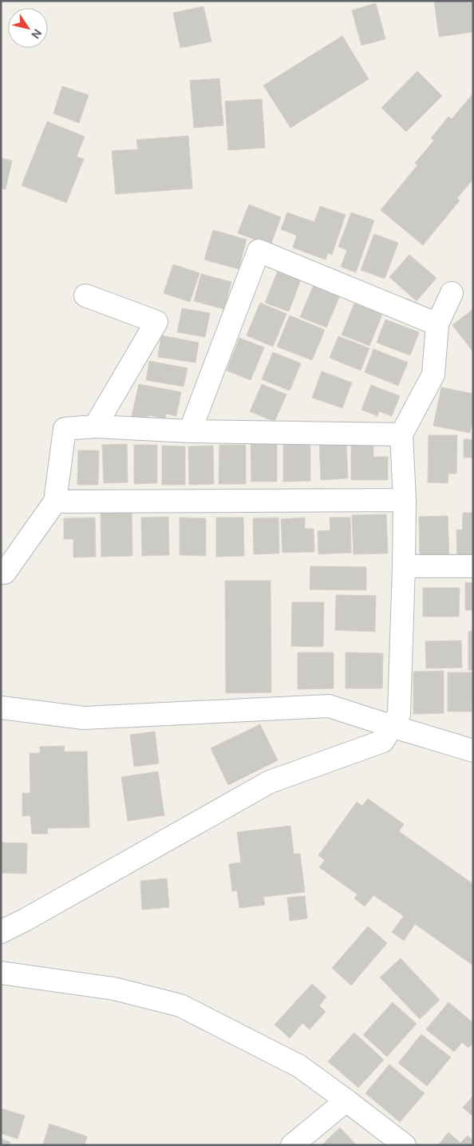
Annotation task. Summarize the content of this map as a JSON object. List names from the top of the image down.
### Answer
{
  "north": "bottom right"
}
